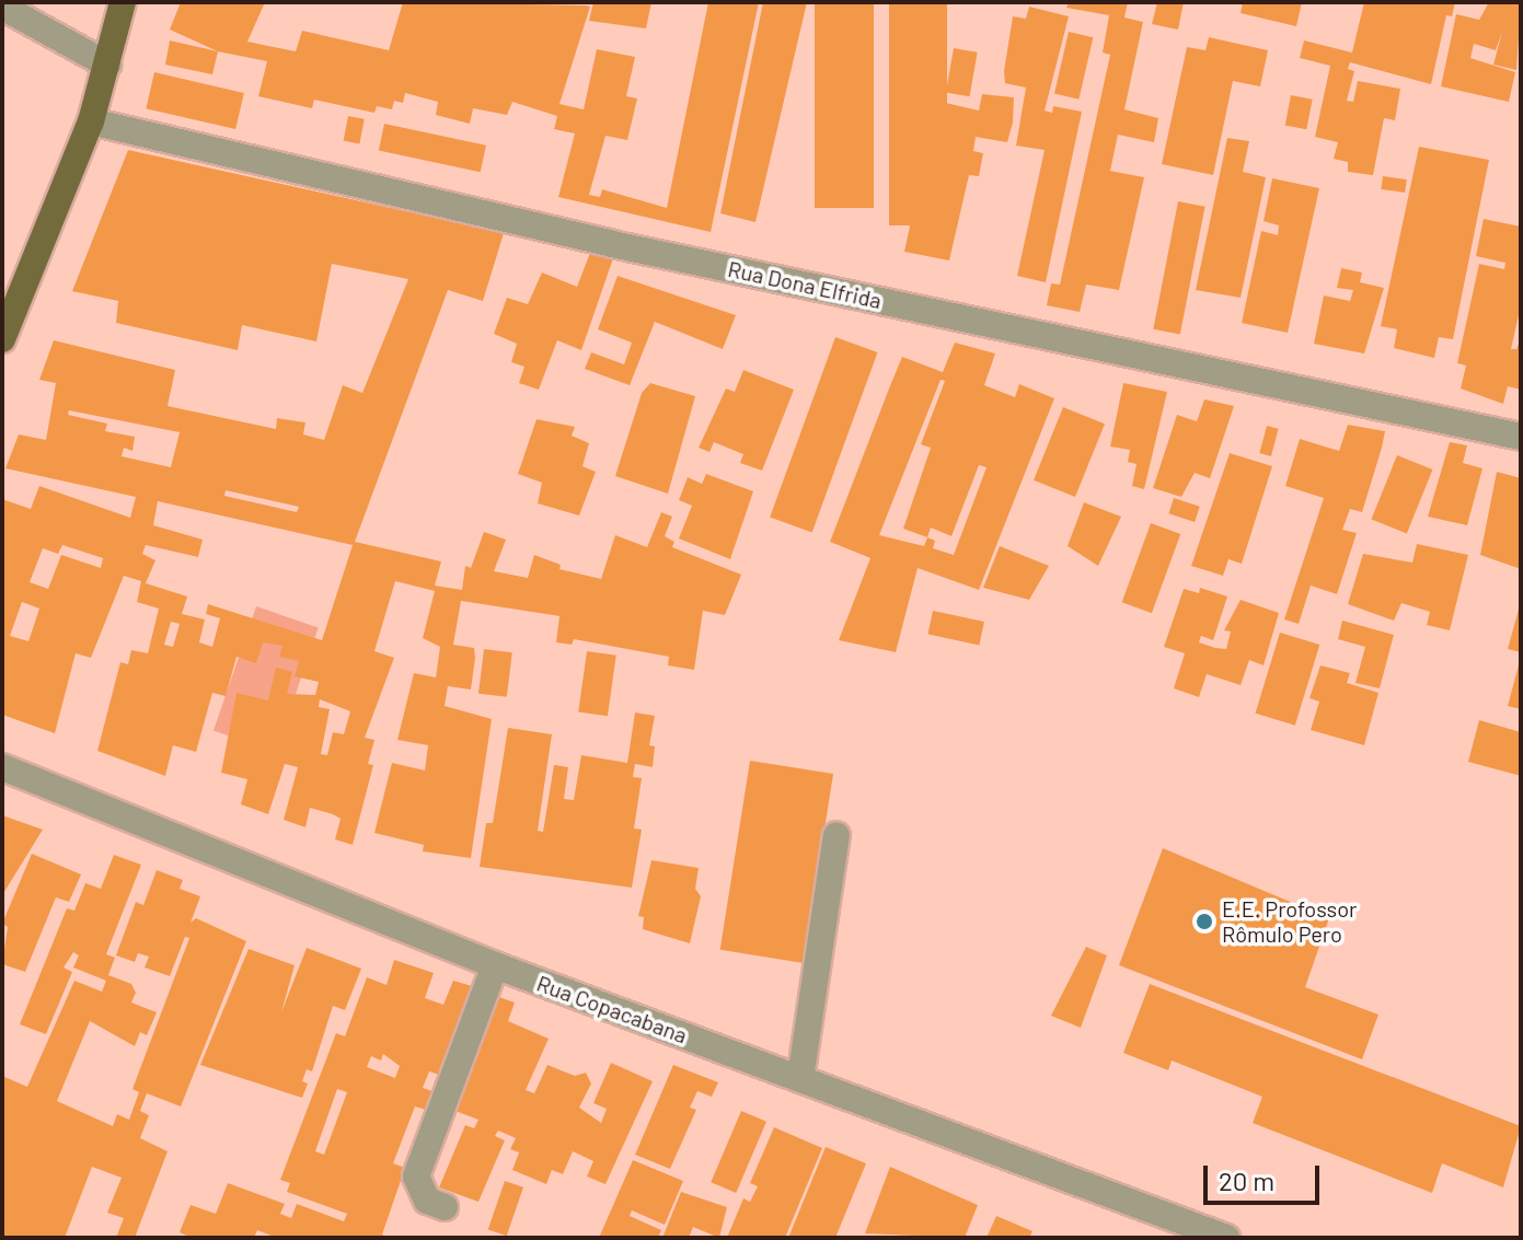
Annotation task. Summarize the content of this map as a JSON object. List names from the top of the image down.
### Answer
{
  "streets": {
    "street": ["Rua Dona Elfrida", "Rua Copacabana"]
  },
  "places": ["E.E. Profossor Rômulo Pero"],
  "scale_bar": "20 m"
}
